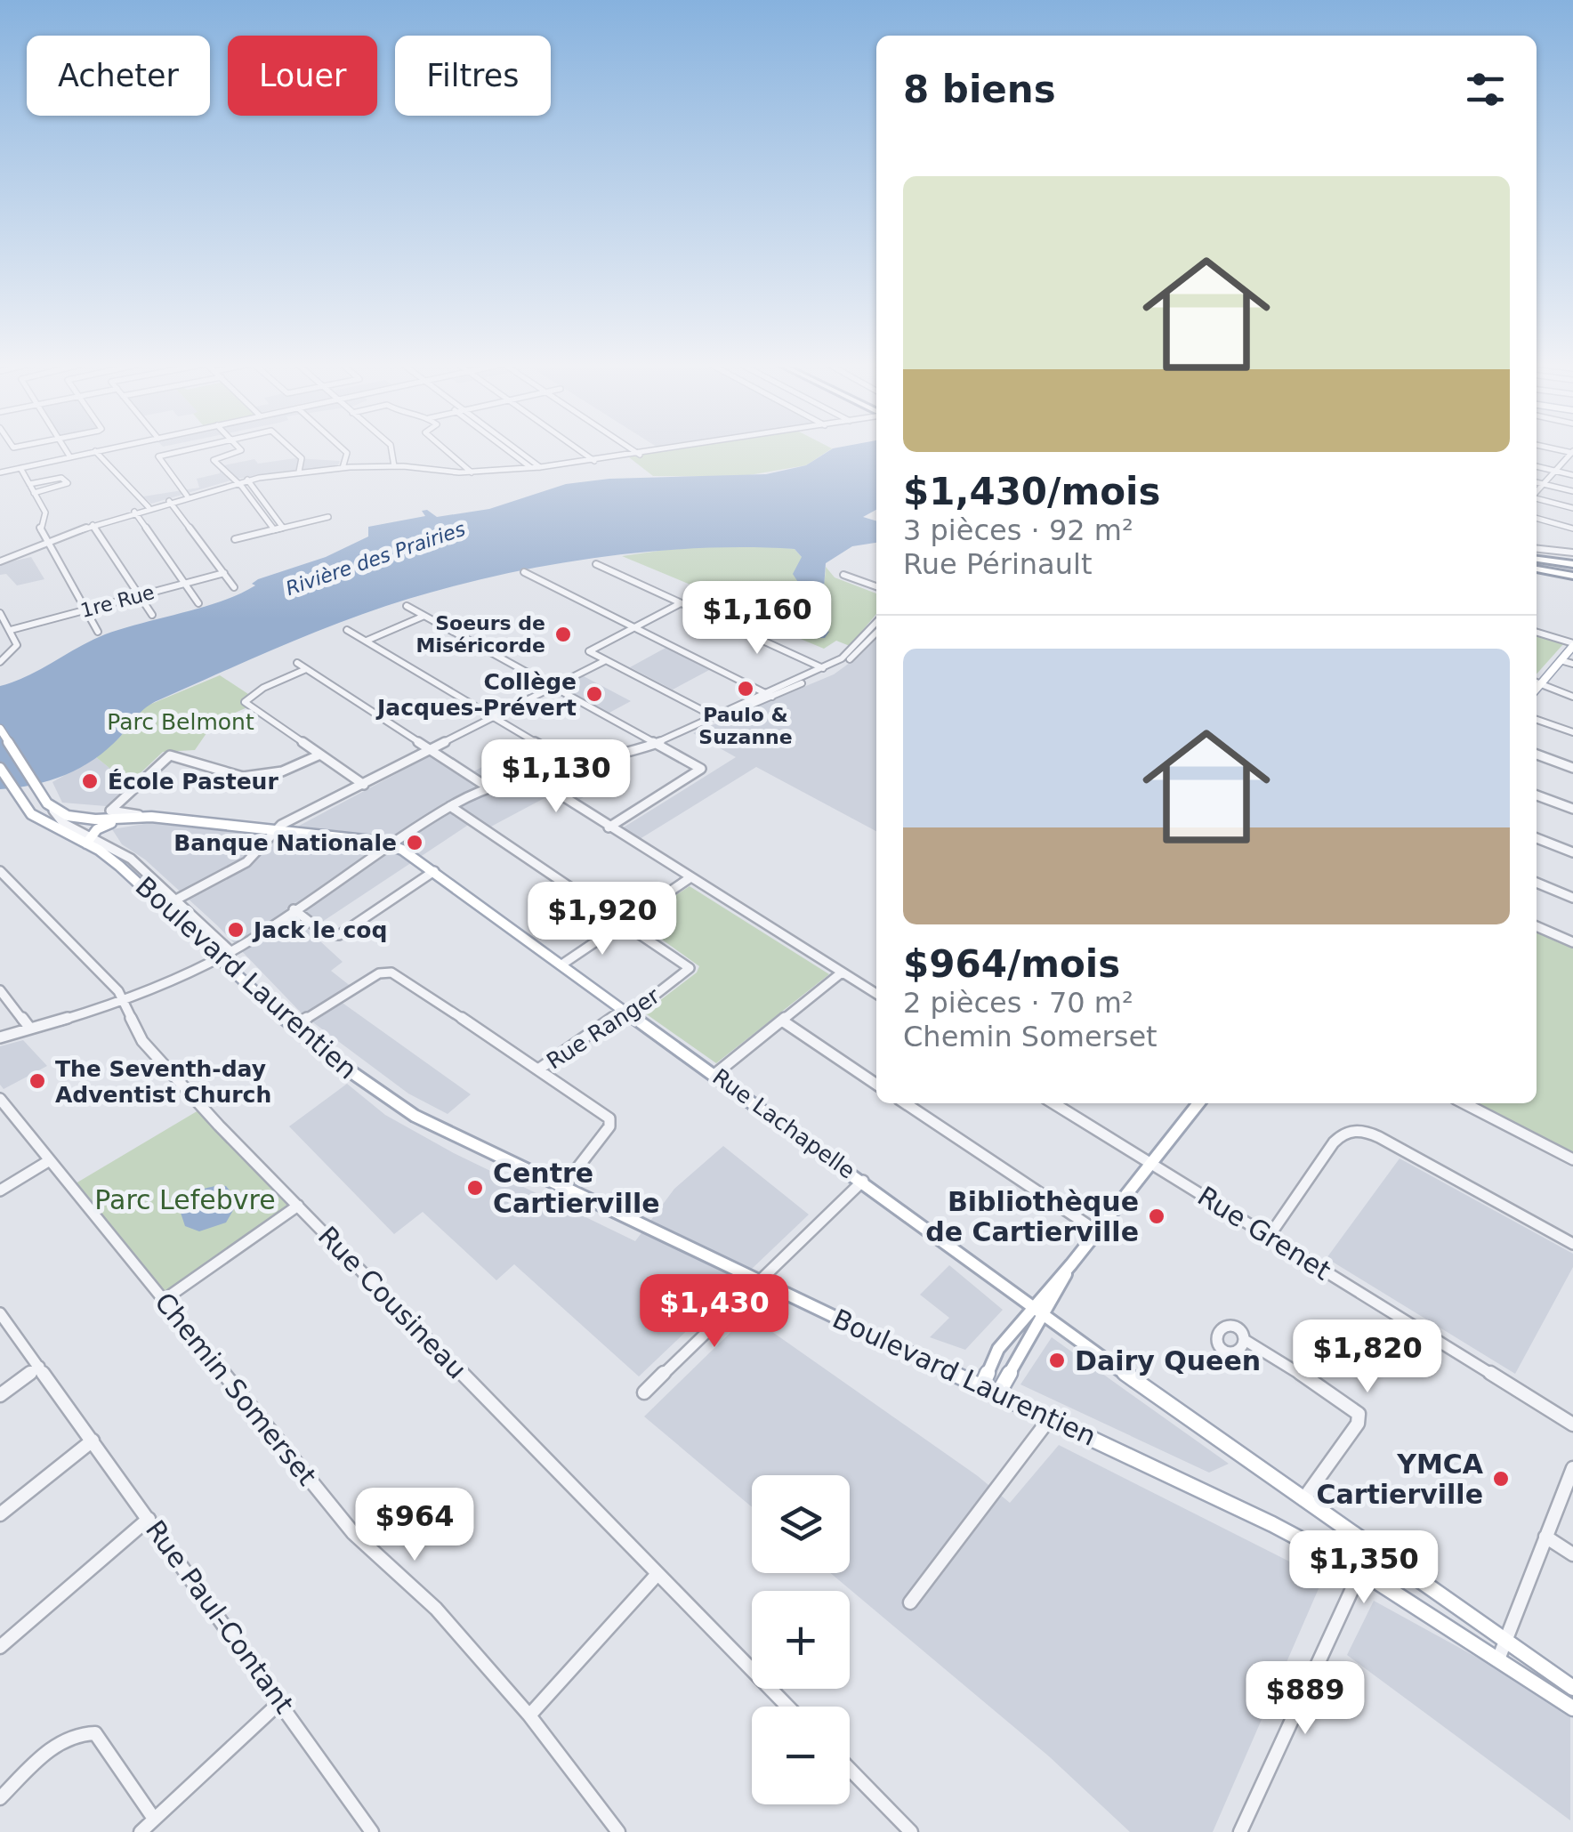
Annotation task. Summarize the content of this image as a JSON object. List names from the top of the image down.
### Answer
{
  "streets": {
    "main road": ["Boulevard Laurentien", "Rue Lachapelle"],
    "street": [
      "1re Rue",
      "Rue Ranger",
      "Rue Grenet",
      "Rue Cousineau",
      "Chemin Somerset",
      "Rue Paul-Contant"
    ]
  },
  "crossings": [
    ["Boulevard Laurentien", "Rue Lachapelle"],
    ["Rue Ranger", "Rue Lachapelle"]
  ],
  "water": ["Rivière des Prairies"],
  "parks": ["Parc Belmont", "Parc Lefebvre"],
  "places": [
    "Soeurs de Miséricorde",
    "Paulo & Suzanne",
    "Collège Jacques-Prévert",
    "École Pasteur",
    "Banque Nationale",
    "Jack le coq",
    "The Seventh-day Adventist Church",
    "Centre Cartierville",
    "Bibliothèque de Cartierville",
    "Dairy Queen",
    "YMCA Cartierville"
  ],
  "page": {
    "chip": ["Acheter", "Louer", "Filtres"],
    "heading": "8 biens",
    "list": [
      {
        "name": "$1,430/mois",
        "note": "3 pièces · 92 m² · Rue Périnault"
      },
      {
        "name": "$964/mois",
        "note": "2 pièces · 70 m² · Chemin Somerset"
      }
    ],
    "price": [
      "$1,160",
      "$1,130",
      "$1,920",
      "$1,430",
      "$1,820",
      "$964",
      "$1,350",
      "$889"
    ],
    "map_buttons": ["+", "−"]
  }
}
